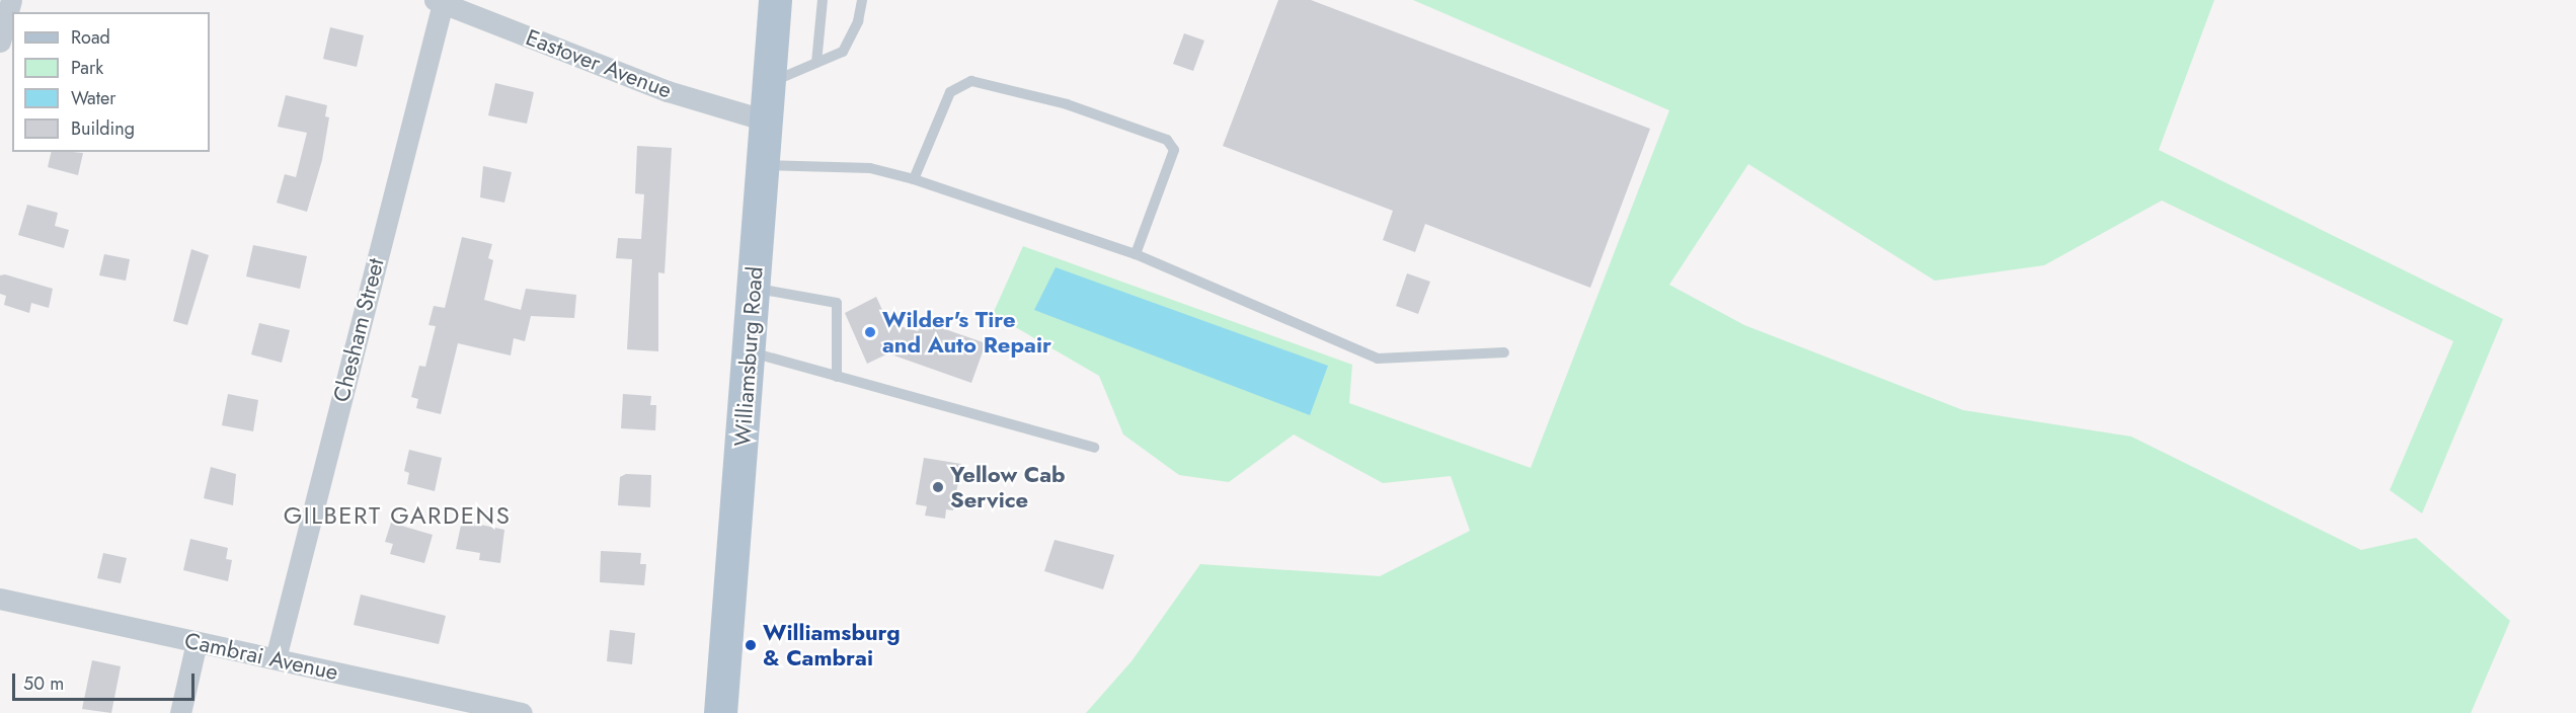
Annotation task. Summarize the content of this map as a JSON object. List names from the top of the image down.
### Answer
{
  "streets": {
    "main road": ["Williamsburg Road"],
    "street": ["Eastover Avenue", "Chesham Street", "Cambrai Avenue"]
  },
  "crossings": [
    ["Eastover Avenue", "Chesham Street"],
    ["Eastover Avenue", "Williamsburg Road"],
    ["Chesham Street", "Cambrai Avenue"]
  ],
  "districts": ["GILBERT GARDENS"],
  "places": ["Wilder's Tire and Auto Repair", "Yellow Cab Service", "Williamsburg & Cambrai"],
  "legend": [
    "Road",
    "Park",
    "Water",
    "Building"
  ],
  "scale_bar": "50 m"
}
